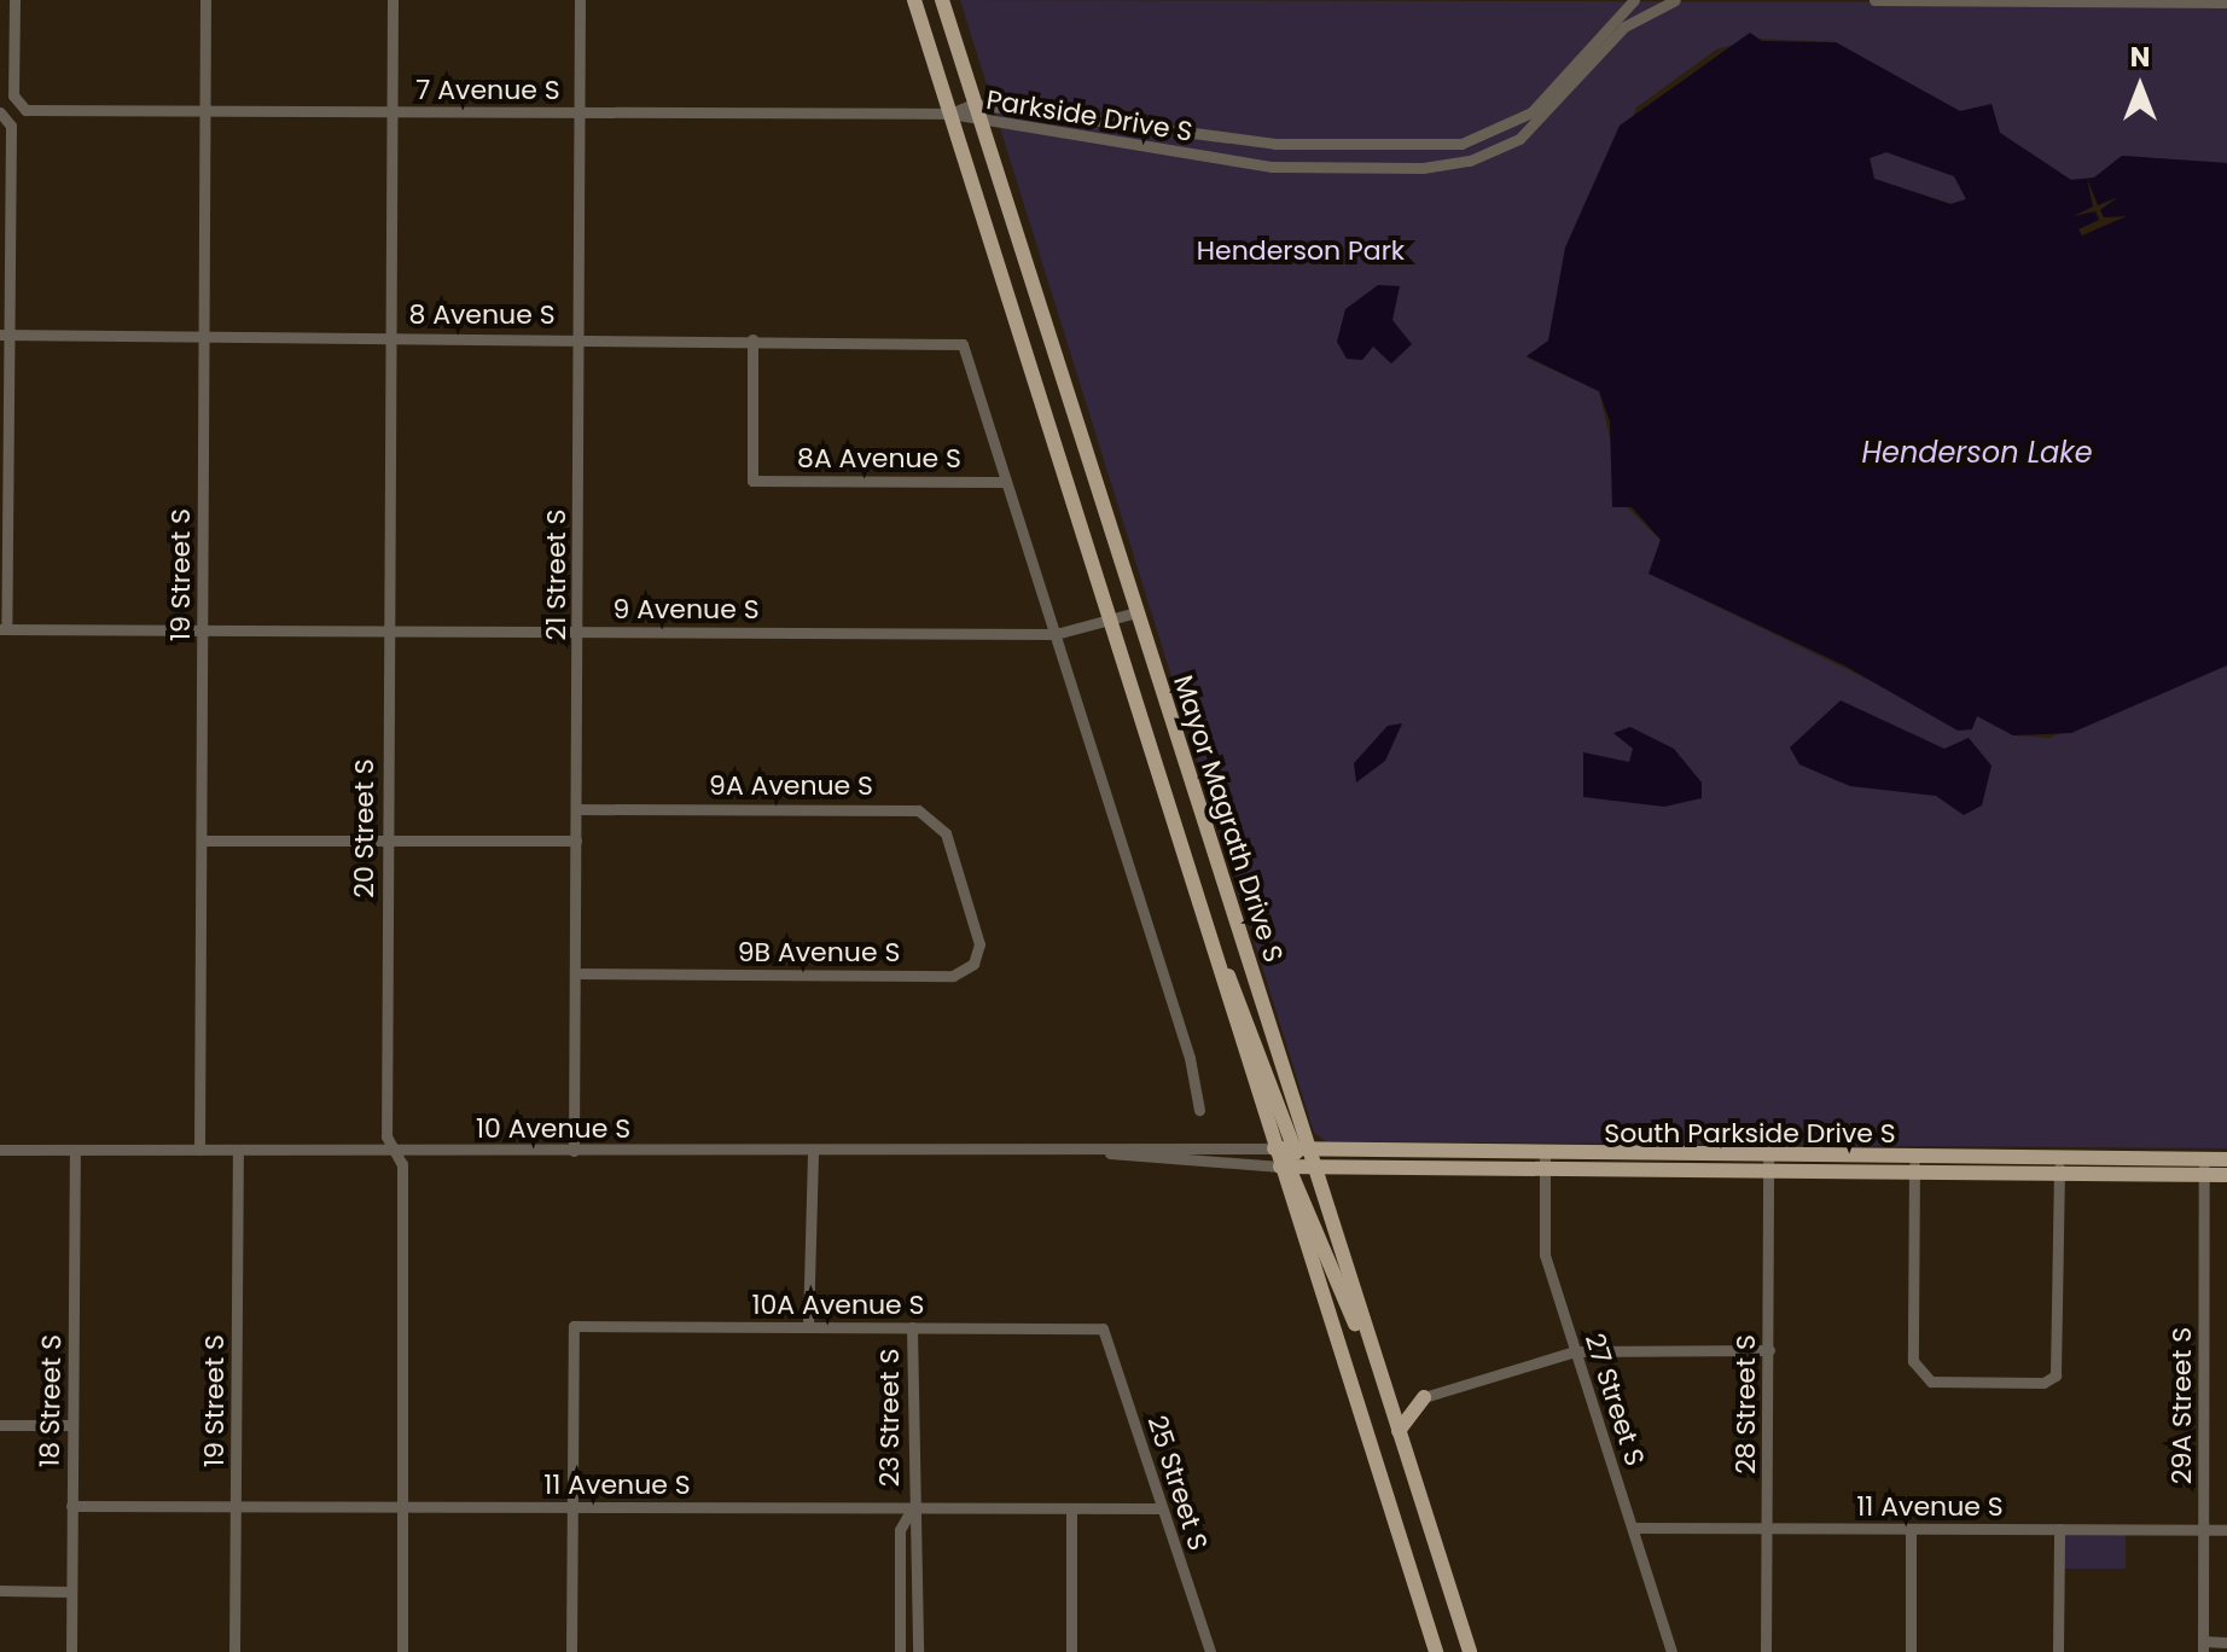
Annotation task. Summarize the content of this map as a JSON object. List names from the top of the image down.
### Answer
{
  "streets": {
    "main road": ["Mayor Magrath Drive S", "South Parkside Drive S"],
    "street": [
      "7 Avenue S",
      "Parkside Drive S",
      "8 Avenue S",
      "8A Avenue S",
      "19 Street S",
      "21 Street S",
      "9 Avenue S",
      "9A Avenue S",
      "20 Street S",
      "9B Avenue S",
      "10 Avenue S",
      "10A Avenue S",
      "27 Street S",
      "18 Street S",
      "28 Street S",
      "29A Street S",
      "23 Street S",
      "25 Street S",
      "11 Avenue S"
    ]
  },
  "crossings": [
    ["7 Avenue S", "Parkside Drive S"],
    ["7 Avenue S", "19 Street S"],
    ["7 Avenue S", "21 Street S"],
    ["7 Avenue S", "Mayor Magrath Drive S"],
    ["7 Avenue S", "20 Street S"],
    ["Parkside Drive S", "Mayor Magrath Drive S"],
    ["8 Avenue S", "8A Avenue S"],
    ["8 Avenue S", "19 Street S"],
    ["8 Avenue S", "21 Street S"],
    ["8 Avenue S", "20 Street S"],
    ["19 Street S", "9 Avenue S"],
    ["19 Street S", "10 Avenue S"],
    ["19 Street S", "11 Avenue S"],
    ["21 Street S", "9 Avenue S"],
    ["21 Street S", "9A Avenue S"],
    ["21 Street S", "9B Avenue S"],
    ["21 Street S", "10 Avenue S"],
    ["9 Avenue S", "Mayor Magrath Drive S"],
    ["9 Avenue S", "20 Street S"],
    ["9A Avenue S", "9B Avenue S"],
    ["Mayor Magrath Drive S", "10 Avenue S"],
    ["Mayor Magrath Drive S", "South Parkside Drive S"],
    ["20 Street S", "10 Avenue S"],
    ["20 Street S", "11 Avenue S"],
    ["10 Avenue S", "South Parkside Drive S"],
    ["10 Avenue S", "18 Street S"],
    ["South Parkside Drive S", "27 Street S"],
    ["South Parkside Drive S", "28 Street S"],
    ["South Parkside Drive S", "29A Street S"],
    ["10A Avenue S", "23 Street S"],
    ["10A Avenue S", "25 Street S"],
    ["10A Avenue S", "11 Avenue S"],
    ["27 Street S", "11 Avenue S"],
    ["18 Street S", "11 Avenue S"],
    ["28 Street S", "11 Avenue S"],
    ["29A Street S", "11 Avenue S"],
    ["23 Street S", "11 Avenue S"],
    ["25 Street S", "11 Avenue S"]
  ],
  "water": ["Henderson Lake"],
  "parks": ["Henderson Park"],
  "north": "top"
}
